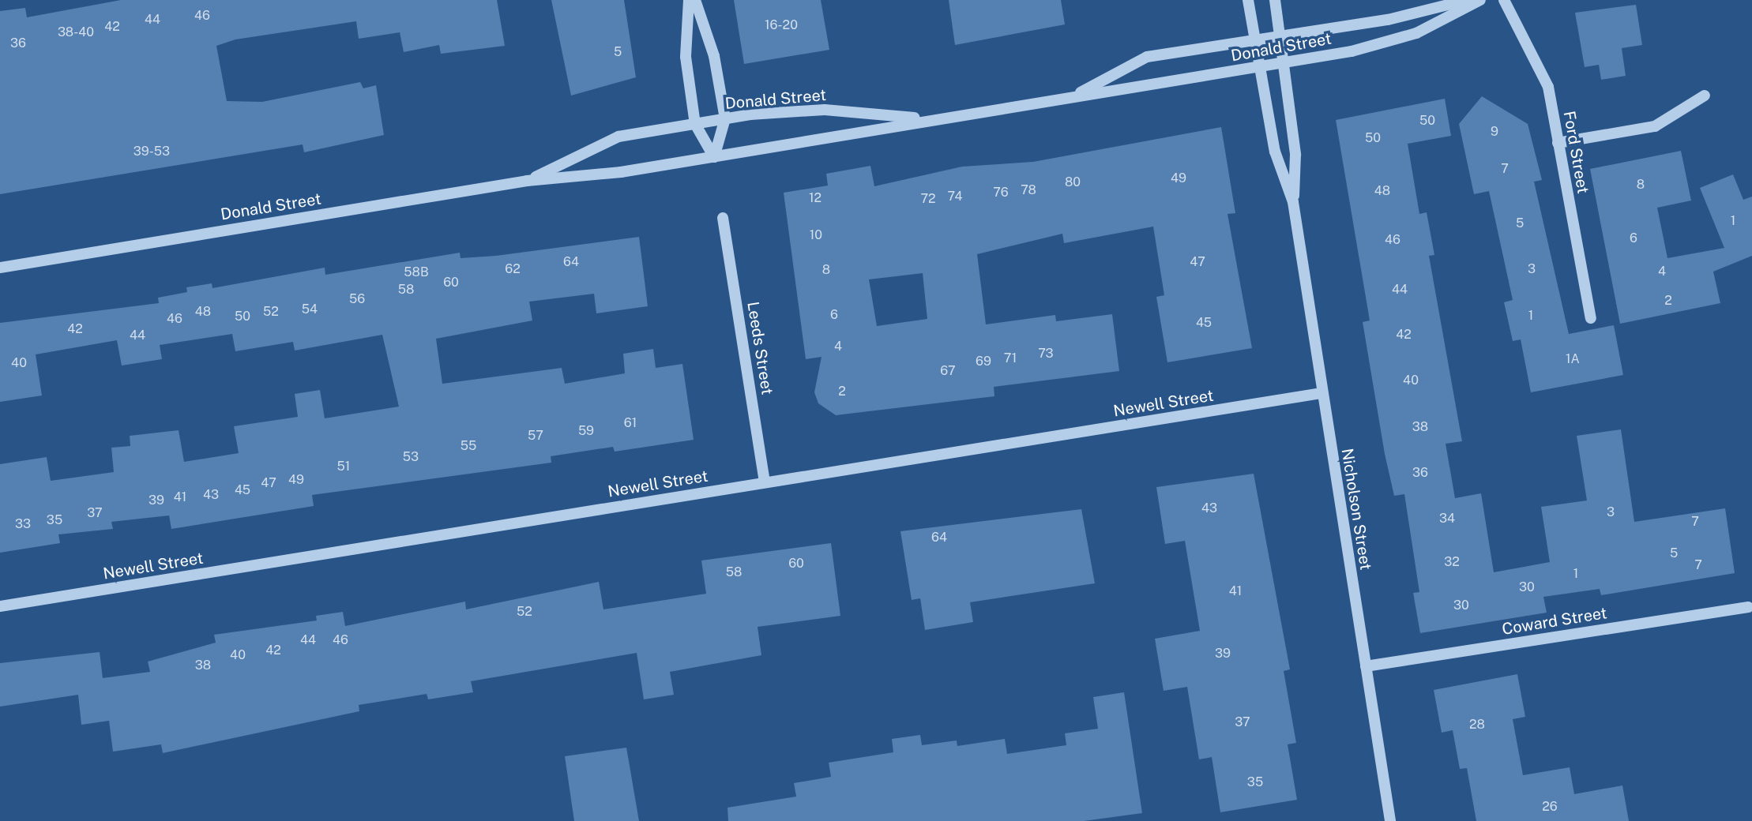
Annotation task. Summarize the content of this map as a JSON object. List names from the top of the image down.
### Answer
{
  "streets": {
    "street": [
      "Donald Street",
      "Ford Street",
      "Leeds Street",
      "Newell Street",
      "Nicholson Street",
      "Coward Street"
    ]
  },
  "crossings": [
    ["Donald Street", "Nicholson Street"],
    ["Leeds Street", "Newell Street"],
    ["Newell Street", "Nicholson Street"],
    ["Nicholson Street", "Coward Street"]
  ],
  "house_numbers": [
    "46",
    "44",
    "16-20",
    "42",
    "38-40",
    "36",
    "5",
    "50",
    "9",
    "50",
    "39-53",
    "7",
    "49",
    "80",
    "8",
    "78",
    "48",
    "76",
    "74",
    "12",
    "72",
    "1",
    "5",
    "10",
    "6",
    "46",
    "64",
    "47",
    "62",
    "3",
    "8",
    "4",
    "58B",
    "60",
    "58",
    "44",
    "56",
    "2",
    "54",
    "48",
    "52",
    "6",
    "1",
    "50",
    "46",
    "45",
    "42",
    "42",
    "44",
    "4",
    "73",
    "71",
    "1A",
    "69",
    "40",
    "67",
    "40",
    "2",
    "61",
    "38",
    "59",
    "57",
    "55",
    "53",
    "51",
    "36",
    "49",
    "47",
    "45",
    "43",
    "41",
    "39",
    "43",
    "3",
    "37",
    "34",
    "35",
    "7",
    "33",
    "64",
    "5",
    "32",
    "60",
    "7",
    "58",
    "1",
    "30",
    "41",
    "30",
    "52",
    "44",
    "46",
    "42",
    "39",
    "40",
    "38",
    "37",
    "28",
    "35",
    "26"
  ]
}
